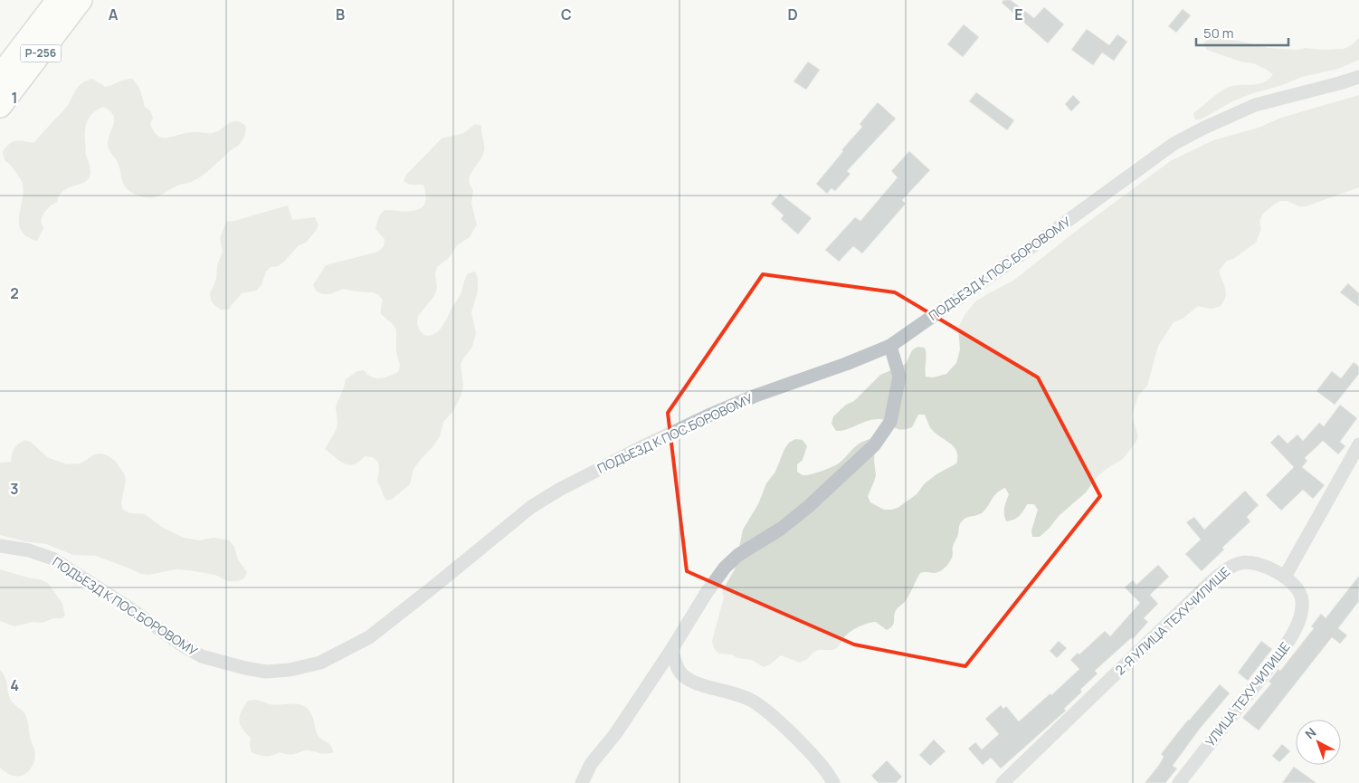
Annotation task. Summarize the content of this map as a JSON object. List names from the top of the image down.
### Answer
{
  "streets": {
    "highway": ["Р-256"],
    "street": ["ПОДЪЕЗД К ПОС.БОРОВОМУ", "2-Я УЛИЦА ТЕХУЧИЛИЩЕ", "УЛИЦА ТЕХУЧИЛИЩЕ"]
  },
  "crossings": [
    ["2-Я УЛИЦА ТЕХУЧИЛИЩЕ", "УЛИЦА ТЕХУЧИЛИЩЕ"]
  ],
  "scale_bar": "50 m",
  "north": "top left",
  "grid": {
    "columns": [
      "A",
      "B",
      "C",
      "D",
      "E"
    ],
    "rows": [
      "1",
      "2",
      "3",
      "4"
    ]
  }
}
